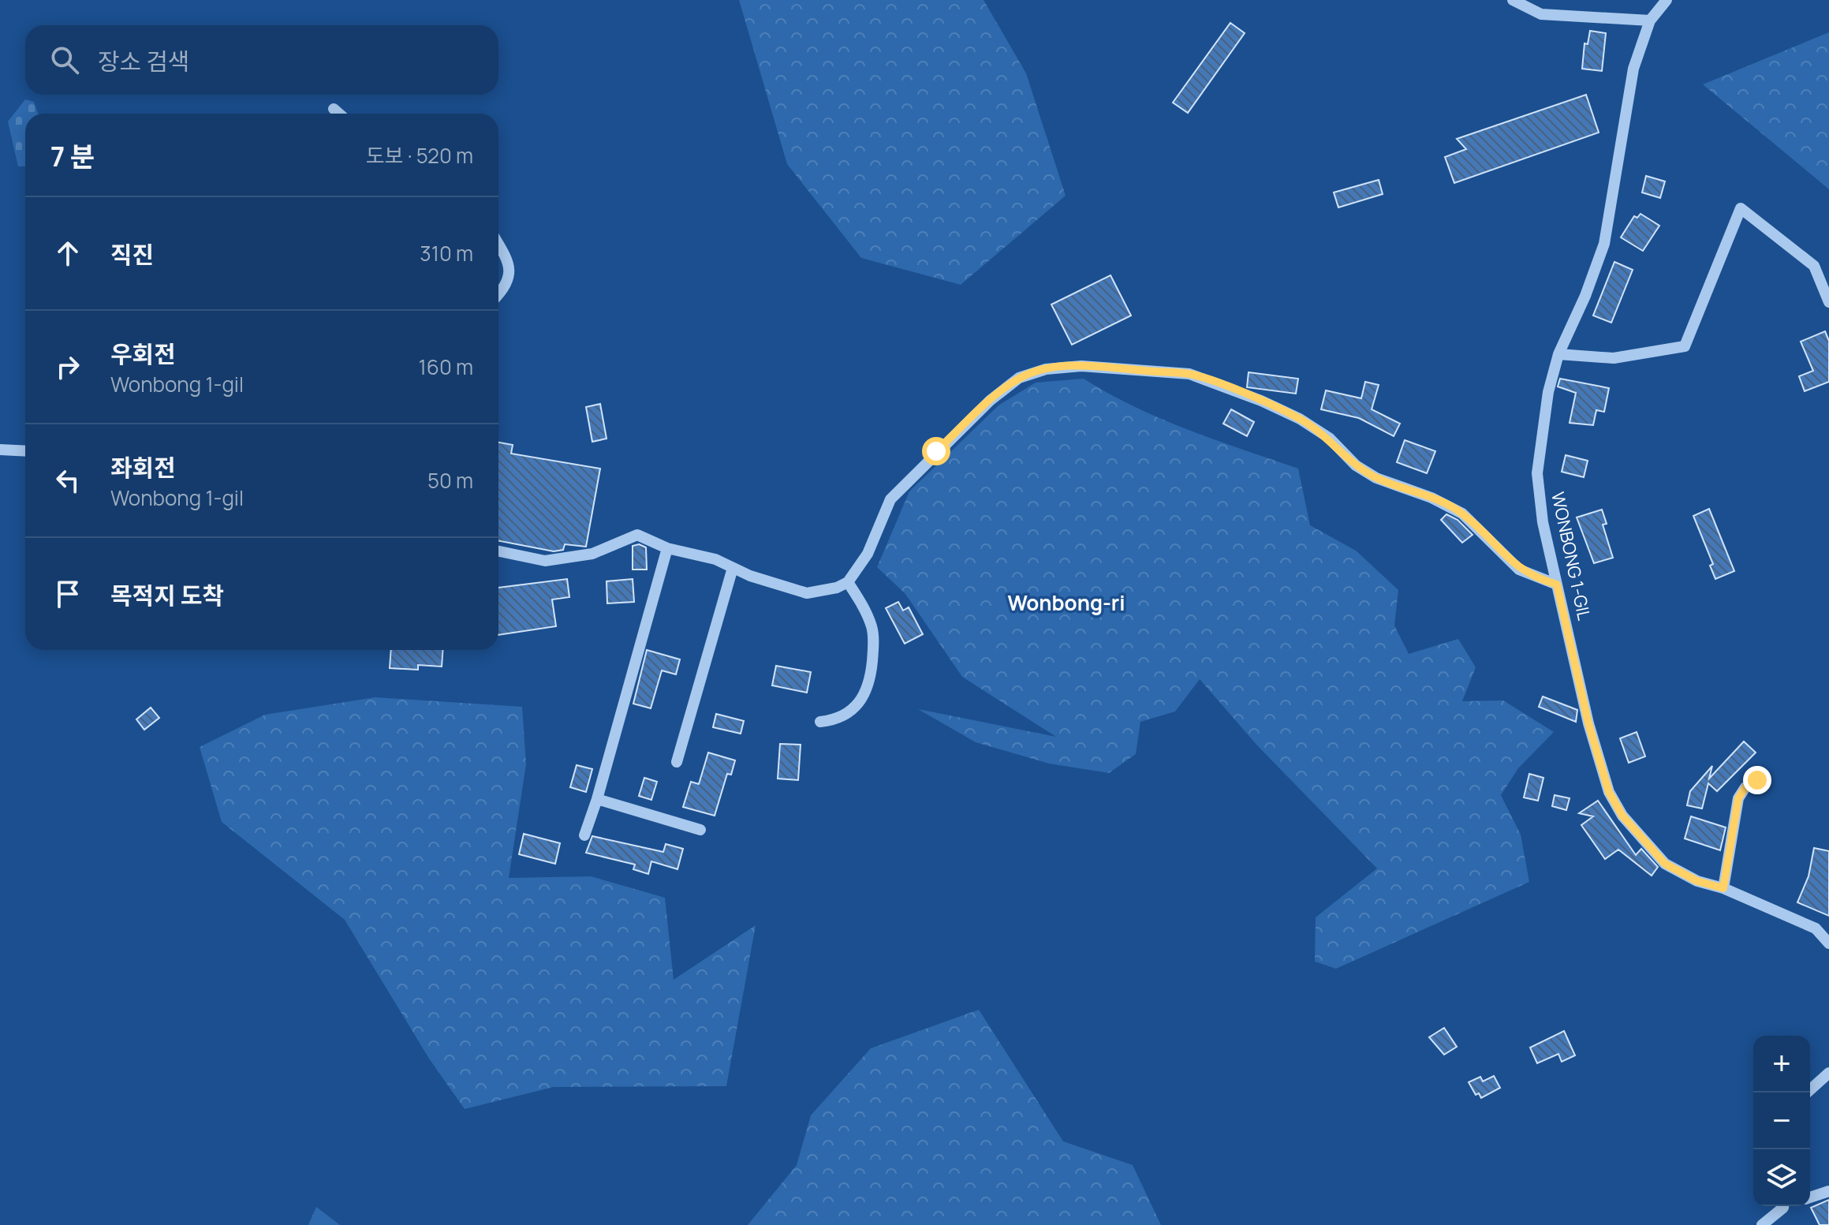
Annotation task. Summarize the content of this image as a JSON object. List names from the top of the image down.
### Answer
{
  "streets": {
    "street": ["WONBONG 1-GIL"]
  },
  "districts": ["Wonbong-ri"],
  "page": {
    "search": "장소 검색",
    "heading": ["7 분", "도보 · 520 m"],
    "list": [
      ["직진", "310 m"],
      ["우회전", "Wonbong 1-gil", "160 m"],
      ["좌회전", "Wonbong 1-gil", "50 m"],
      "목적지 도착"
    ],
    "map_buttons": ["+", "−"]
  }
}
